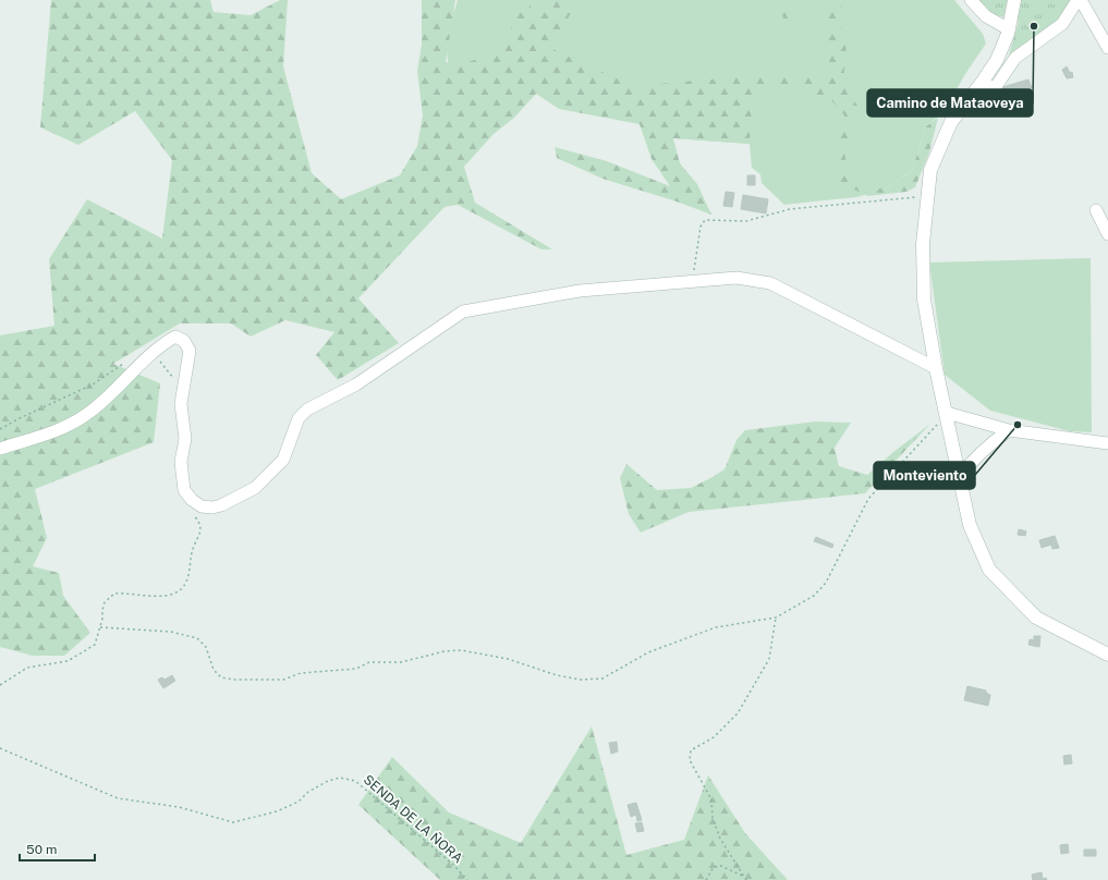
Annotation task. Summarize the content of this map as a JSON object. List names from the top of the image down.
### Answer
{
  "streets": {
    "path": ["SENDA DE LA ÑORA"]
  },
  "places": ["Camino de Mataoveya", "Monteviento"],
  "scale_bar": "50 m"
}
